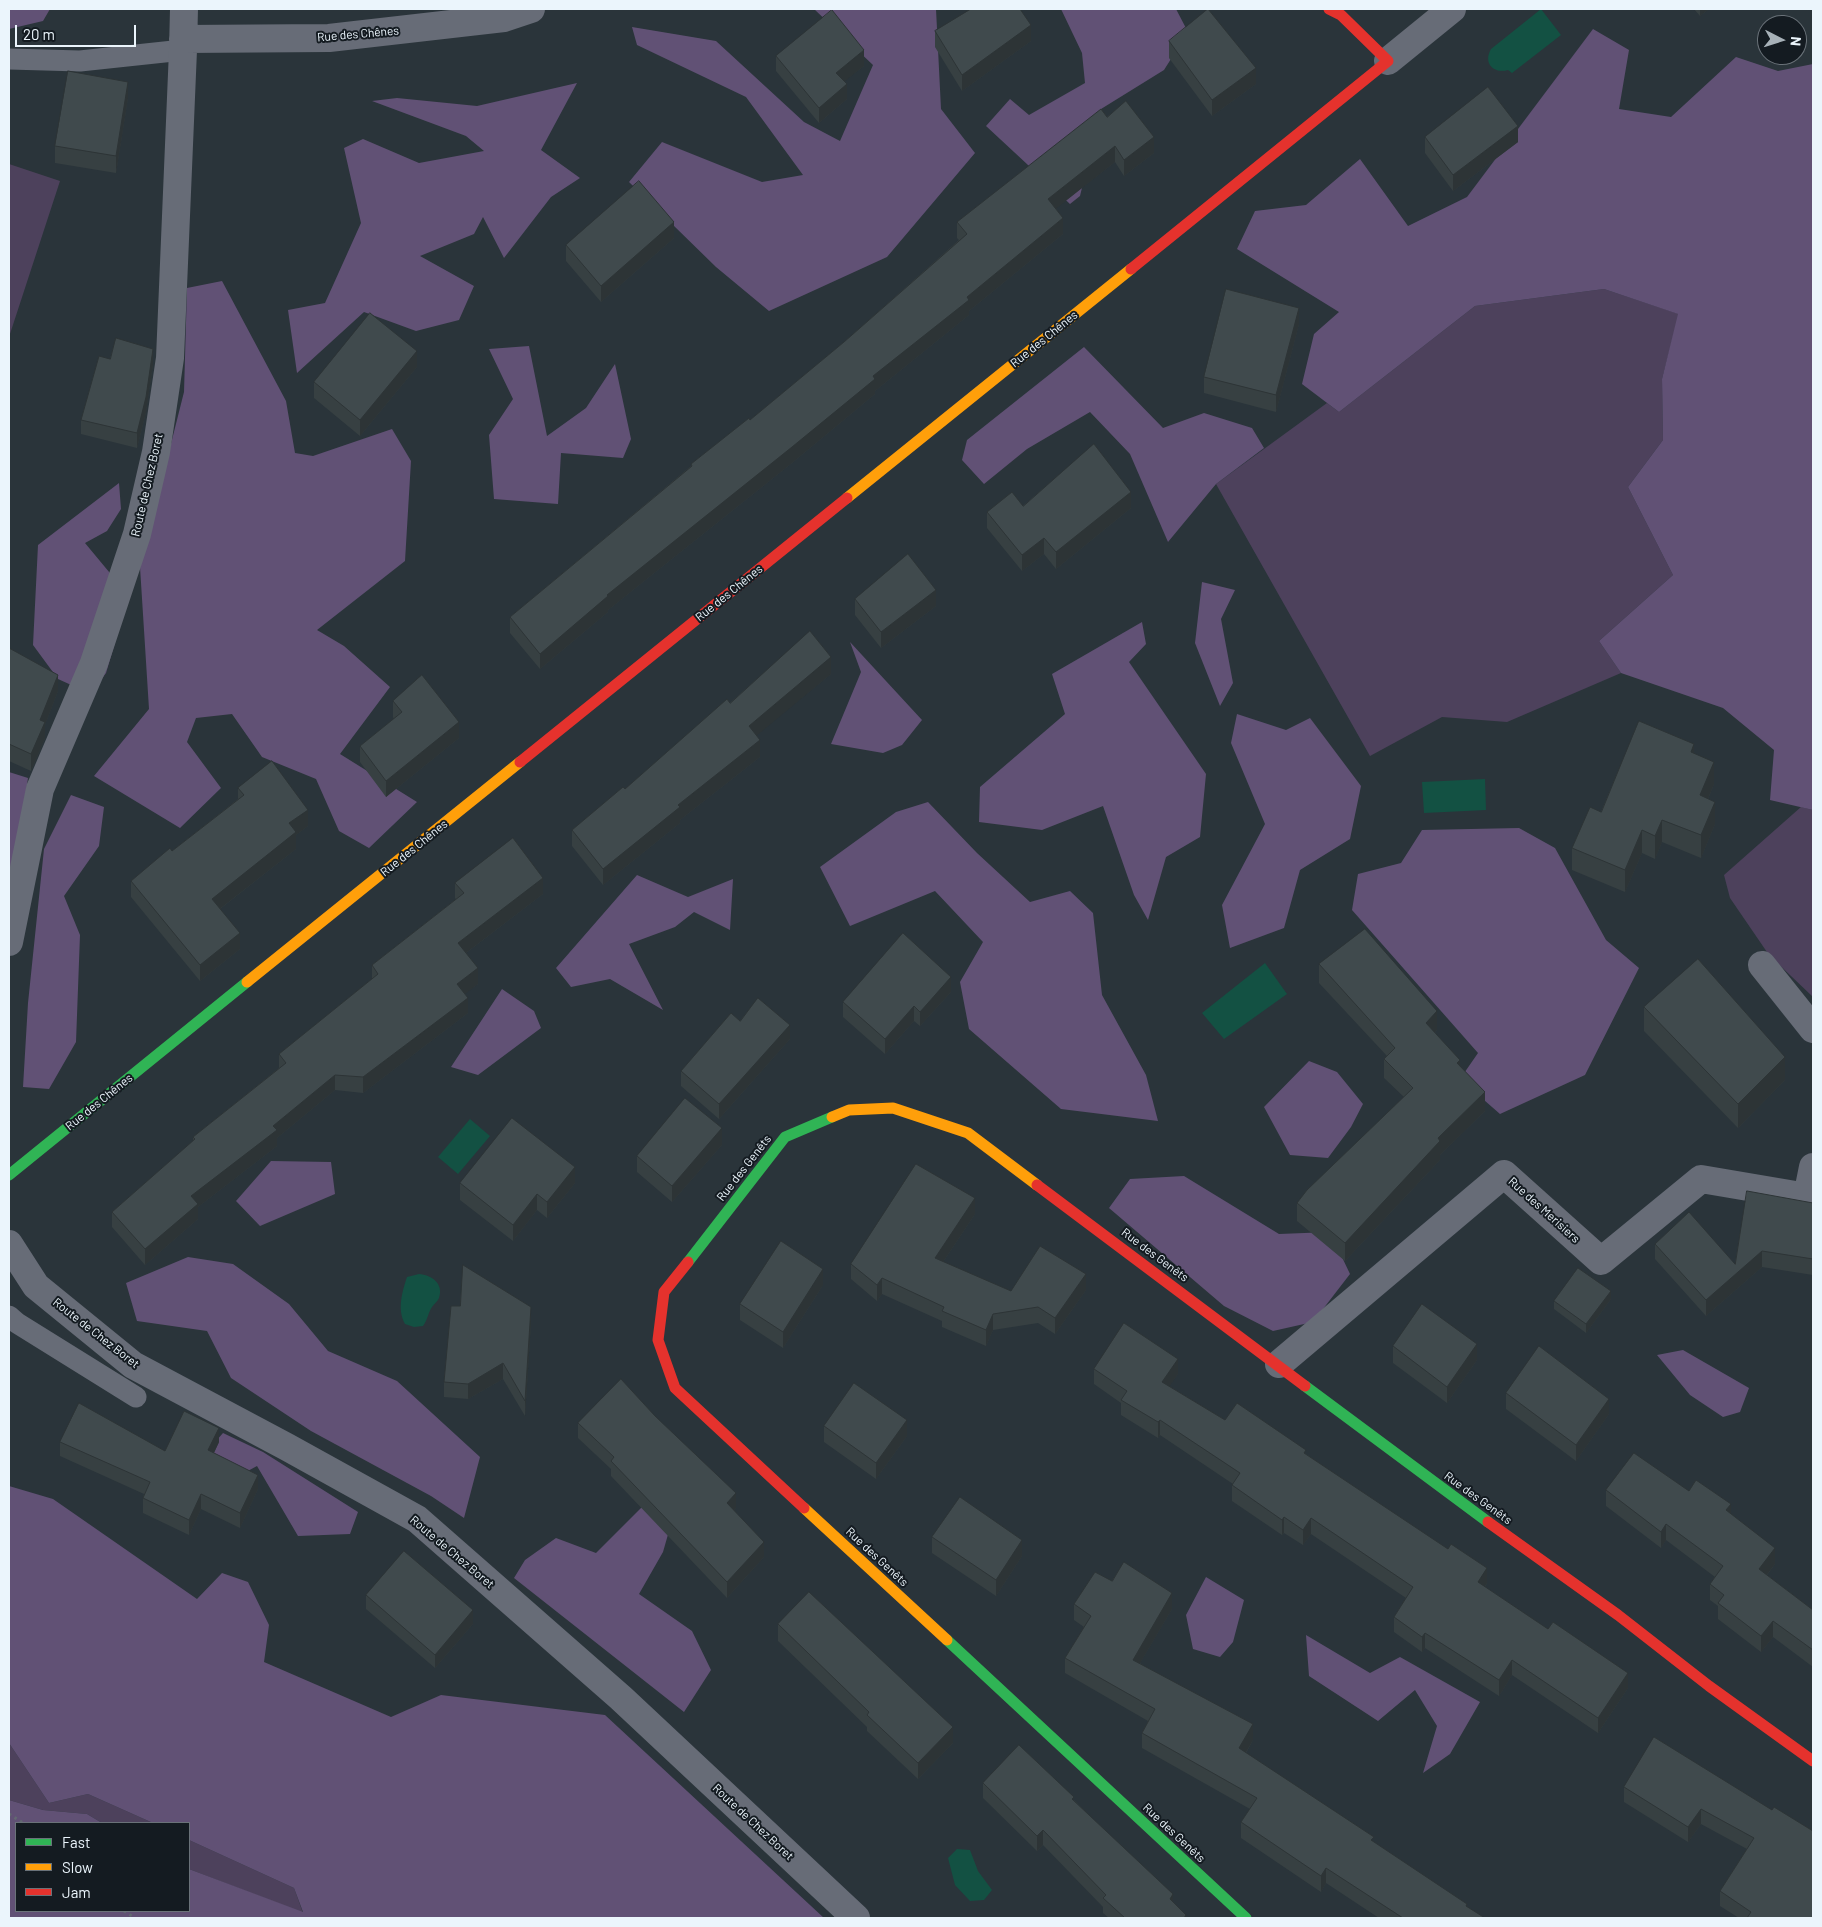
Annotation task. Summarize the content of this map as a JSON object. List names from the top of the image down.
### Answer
{
  "streets": {
    "street": [
      "Rue des Chênes",
      "Route de Chez Boret",
      "Rue des Genêts",
      "Rue des Merisiers"
    ]
  },
  "crossings": [
    ["Rue des Chênes", "Route de Chez Boret"],
    ["Rue des Genêts", "Rue des Merisiers"]
  ],
  "legend": ["Fast", "Slow", "Jam"],
  "scale_bar": "20 m",
  "north": "right"
}
